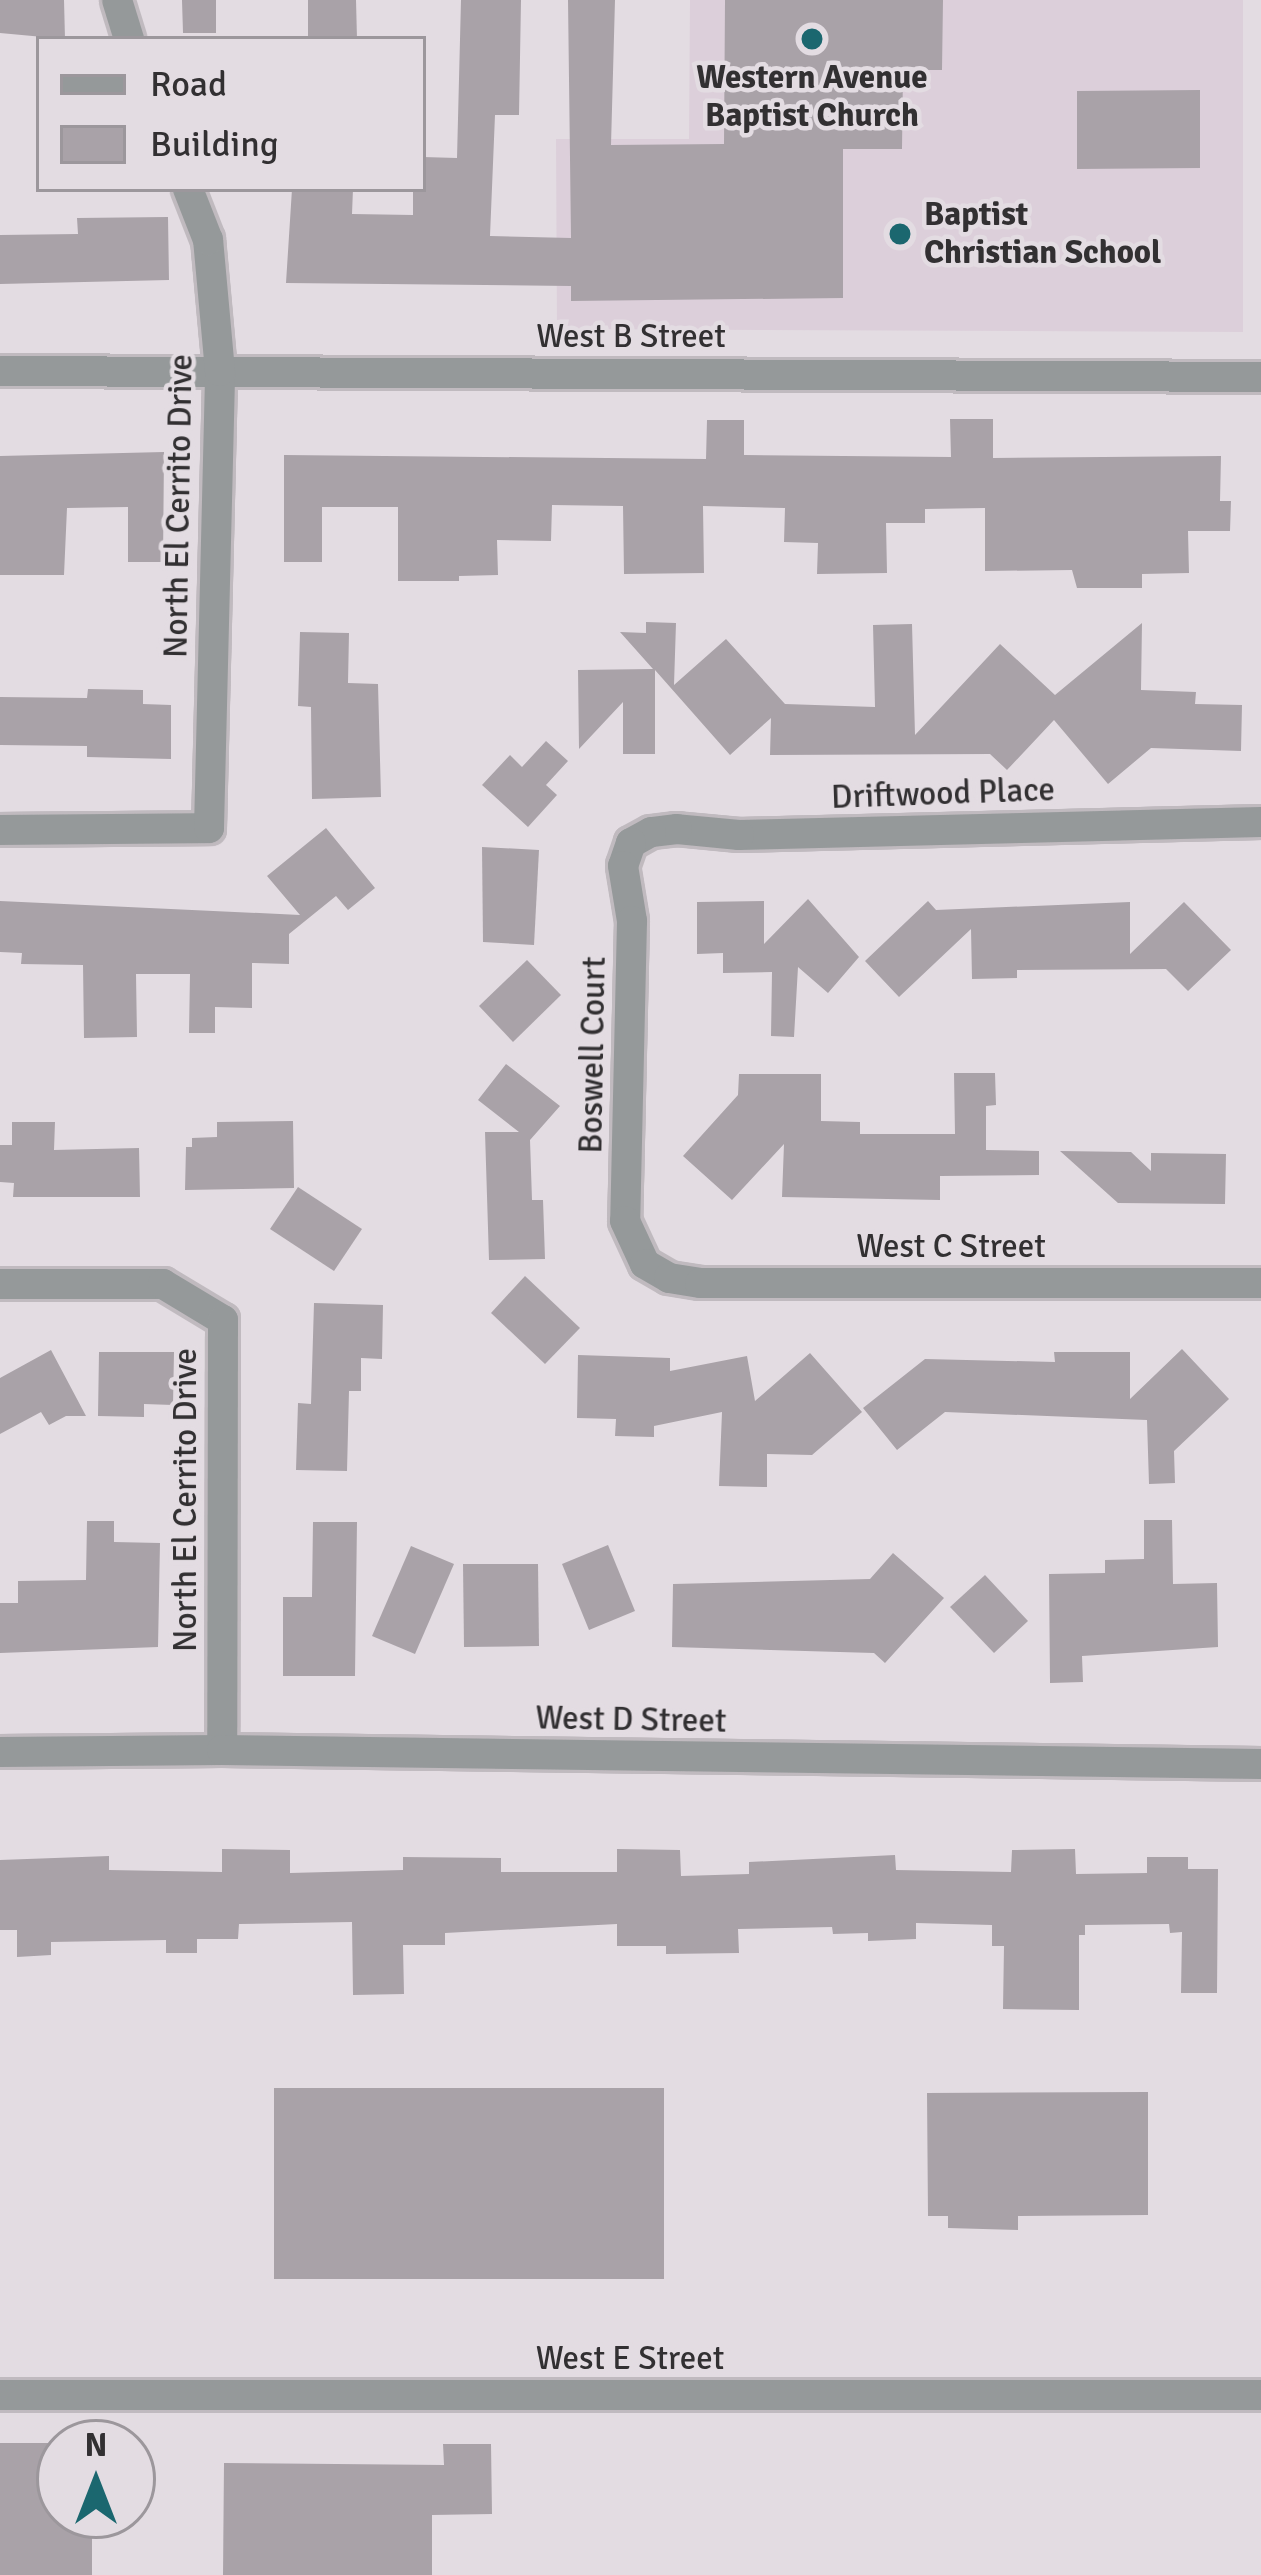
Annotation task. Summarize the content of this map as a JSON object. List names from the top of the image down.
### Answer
{
  "streets": {
    "street": [
      "West B Street",
      "North El Cerrito Drive",
      "Driftwood Place",
      "Boswell Court",
      "West C Street",
      "West D Street",
      "West E Street"
    ]
  },
  "crossings": [
    ["West B Street", "North El Cerrito Drive"],
    ["North El Cerrito Drive", "West D Street"],
    ["Driftwood Place", "Boswell Court"],
    ["Boswell Court", "West C Street"]
  ],
  "places": ["Western Avenue Baptist Church", "Baptist Christian School"],
  "legend": ["Road", "Building"],
  "north": "top"
}
